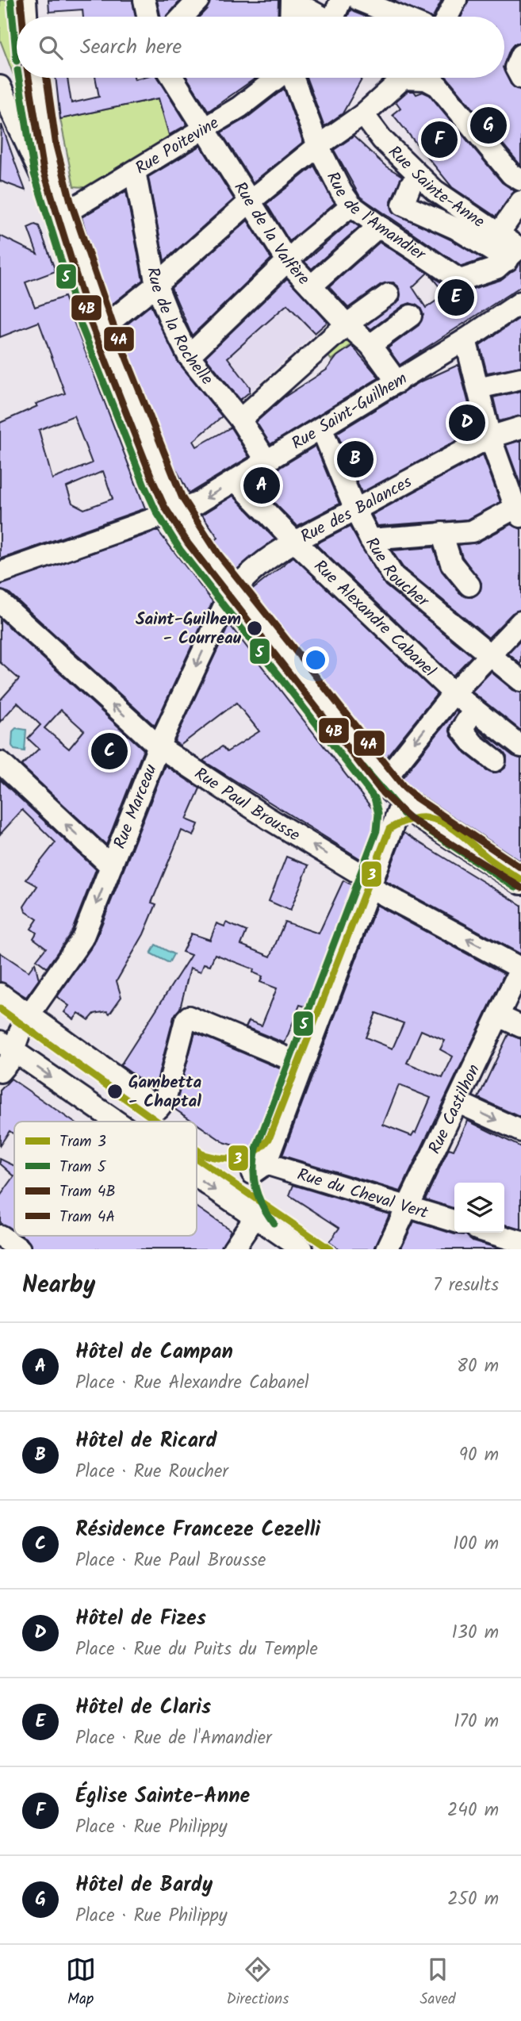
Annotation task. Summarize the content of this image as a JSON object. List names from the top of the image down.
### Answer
{
  "streets": {
    "street": [
      "Rue Poitevine",
      "Rue Sainte-Anne",
      "Rue de l'Amandier",
      "Rue de la Valfère",
      "Rue de la Rochelle",
      "Rue Saint-Guilhem",
      "Rue des Balances",
      "Rue Roucher",
      "Rue Alexandre Cabanel",
      "Rue Paul Brousse",
      "Rue Marceau",
      "Rue Castilhon",
      "Rue du Cheval Vert"
    ]
  },
  "crossings": [
    ["Rue Poitevine", "Rue de la Valfère"],
    ["Rue Poitevine", "Rue de la Rochelle"],
    ["Rue Sainte-Anne", "Rue de l'Amandier"],
    ["Rue de la Valfère", "Rue Saint-Guilhem"],
    ["Rue de la Rochelle", "Rue Saint-Guilhem"],
    ["Rue Saint-Guilhem", "Rue Roucher"],
    ["Rue Saint-Guilhem", "Rue Alexandre Cabanel"],
    ["Rue des Balances", "Rue Roucher"],
    ["Rue des Balances", "Rue Alexandre Cabanel"],
    ["Rue des Balances", "Rue Marceau"],
    ["Rue Paul Brousse", "Rue Marceau"],
    ["Rue Paul Brousse", "Rue Castilhon"],
    ["Rue Castilhon", "Rue du Cheval Vert"]
  ],
  "one_way": ["Rue Marceau"],
  "places": ["Saint-Guilhem - Courreau", "Gambetta - Chaptal"],
  "lines": [
    "tram line 4B",
    "tram line 5",
    "tram line 4A",
    "tram line 3"
  ],
  "legend": [
    "Tram 3",
    "Tram 5",
    "Tram 4B",
    "Tram 4A"
  ],
  "page": {
    "search": "Search here",
    "pins": [
      "G",
      "F",
      "E",
      "D",
      "B",
      "A",
      "C"
    ],
    "heading": ["Nearby", "7 results"],
    "list": [
      {
        "mark": "A",
        "name": "Hôtel de Campan",
        "note": "Place · Rue Alexandre Cabanel",
        "value": "80 m"
      },
      {
        "mark": "B",
        "name": "Hôtel de Ricard",
        "note": "Place · Rue Roucher",
        "value": "90 m"
      },
      {
        "mark": "C",
        "name": "Résidence Franceze Cezelli",
        "note": "Place · Rue Paul Brousse",
        "value": "100 m"
      },
      {
        "mark": "D",
        "name": "Hôtel de Fizes",
        "note": "Place · Rue du Puits du Temple",
        "value": "130 m"
      },
      {
        "mark": "E",
        "name": "Hôtel de Claris",
        "note": "Place · Rue de l'Amandier",
        "value": "170 m"
      },
      {
        "mark": "F",
        "name": "Église Sainte-Anne",
        "note": "Place · Rue Philippy",
        "value": "240 m"
      },
      {
        "mark": "G",
        "name": "Hôtel de Bardy",
        "note": "Place · Rue Philippy",
        "value": "250 m"
      }
    ],
    "nav": ["Map", "Directions", "Saved"]
  }
}
